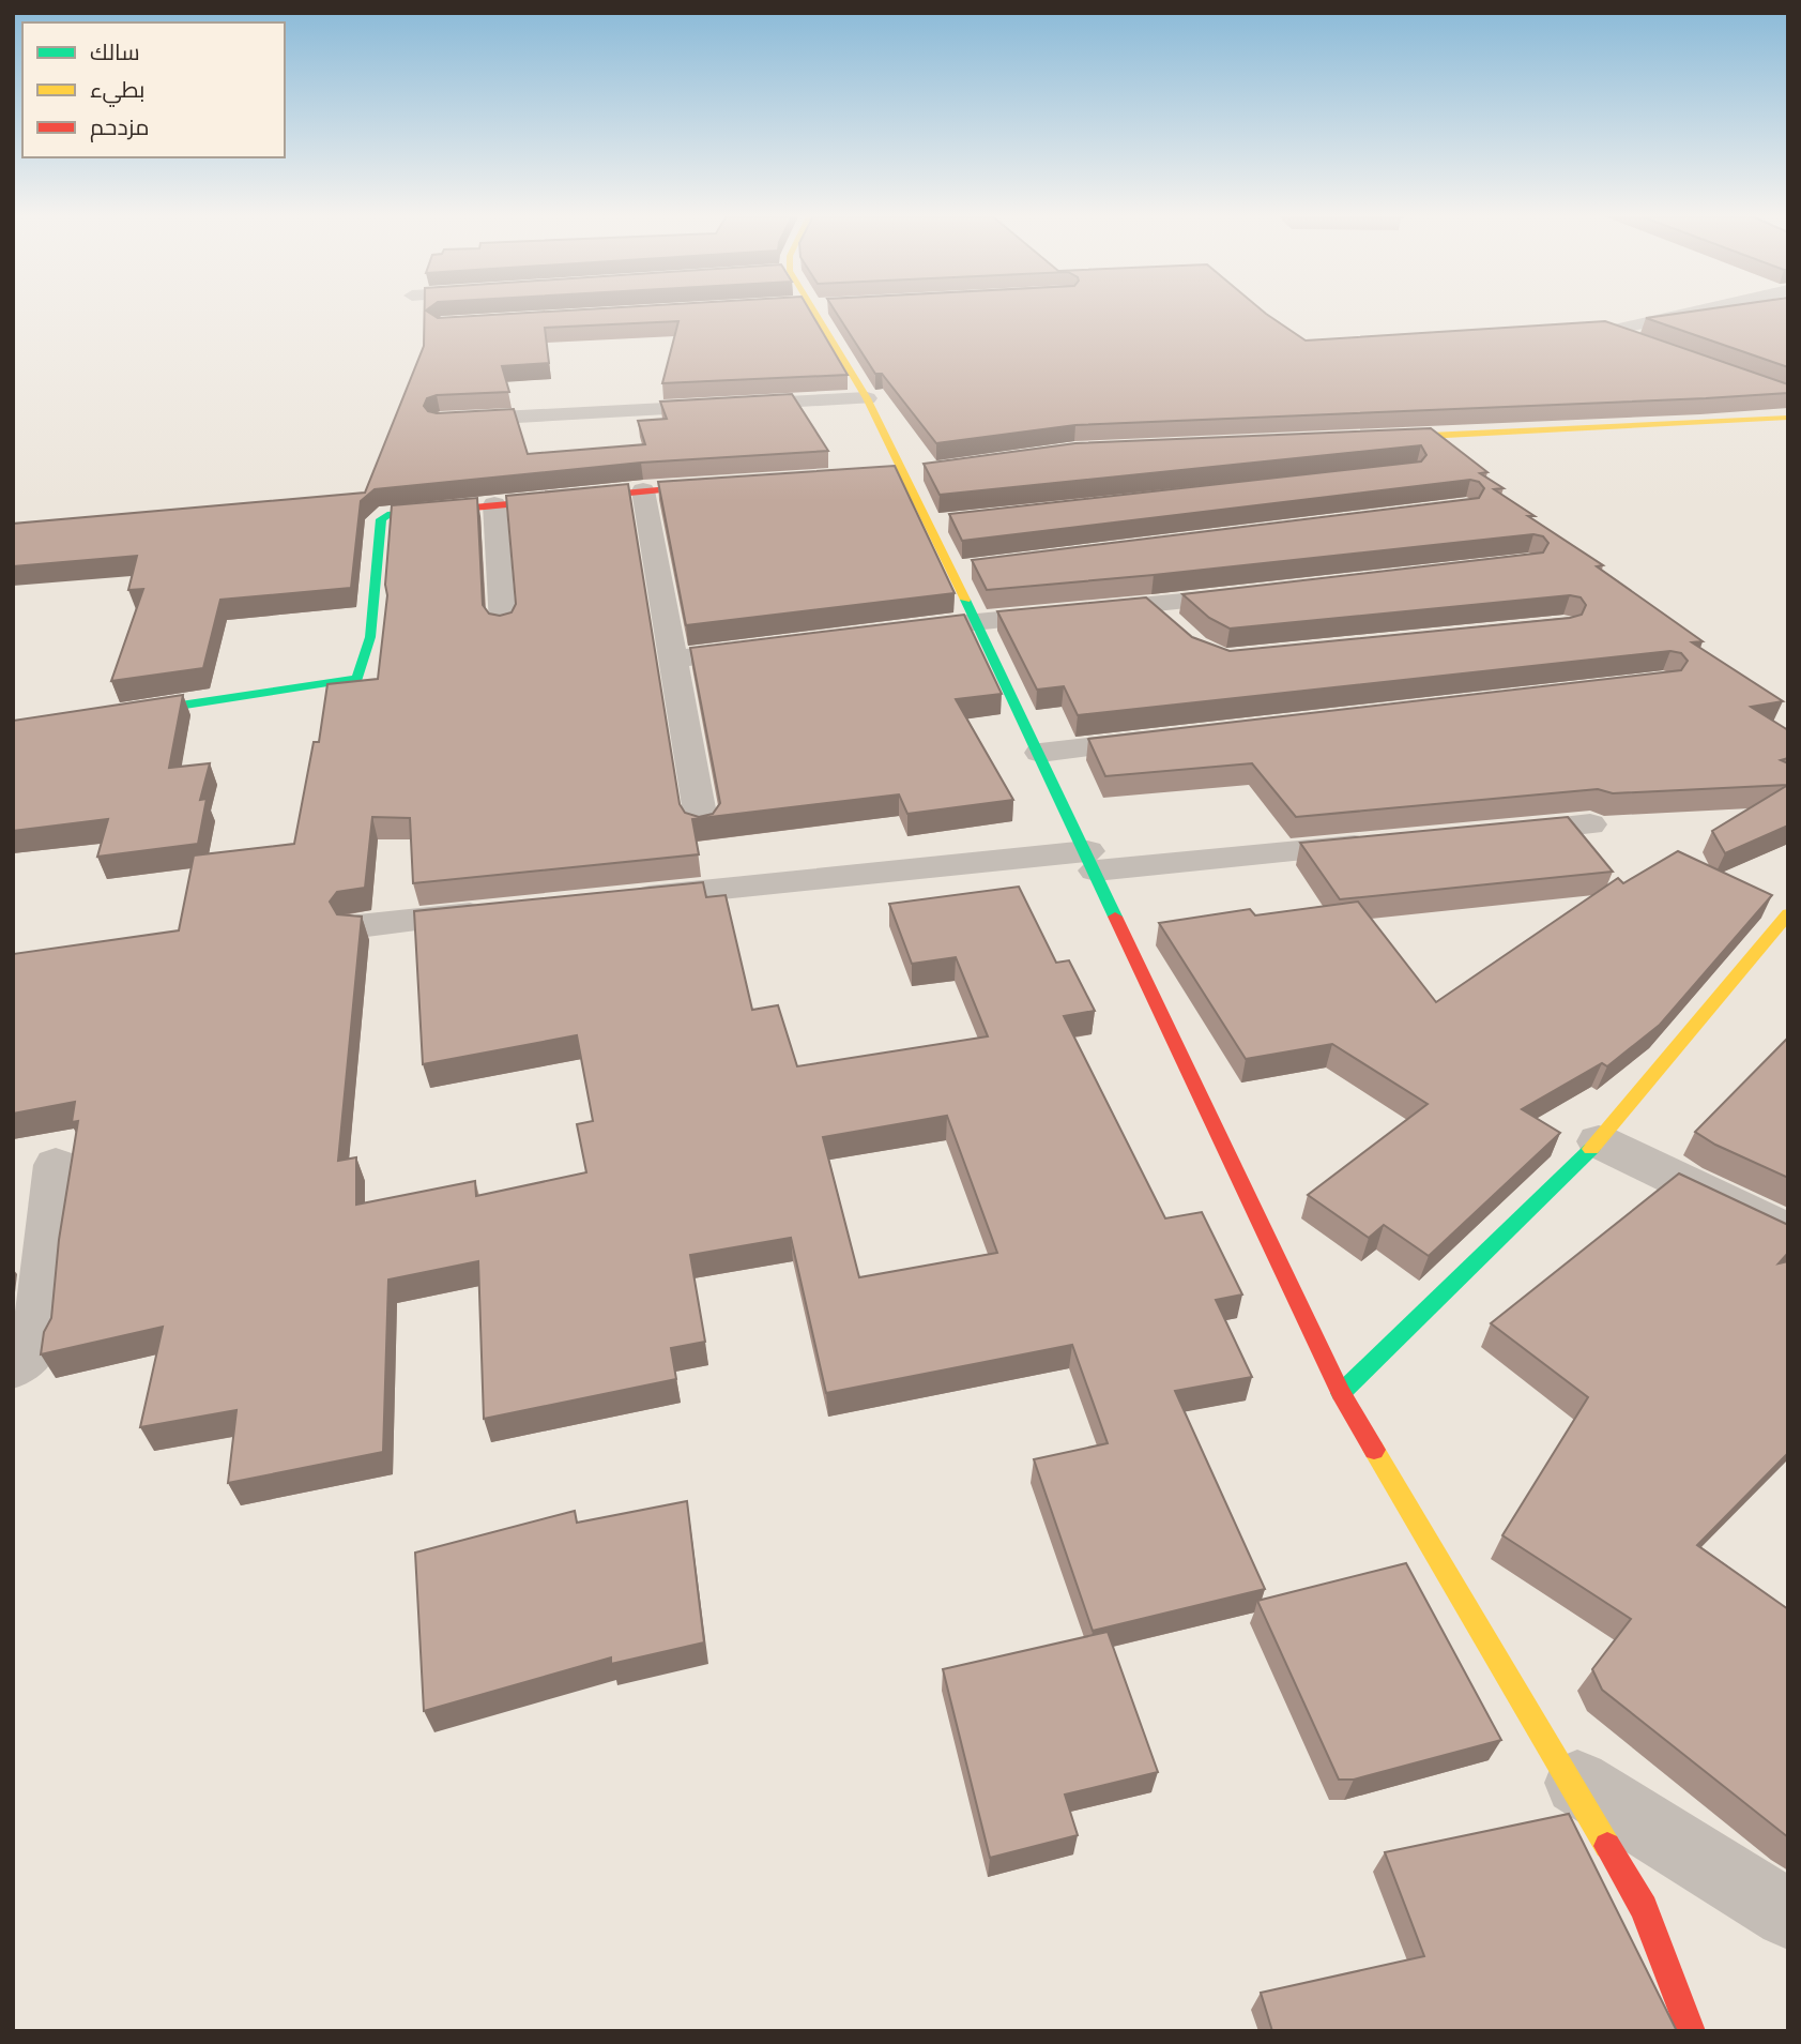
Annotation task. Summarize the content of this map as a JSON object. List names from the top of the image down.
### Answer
{
  "legend": ["سالك", "بطيء", "مزدحم"]
}
